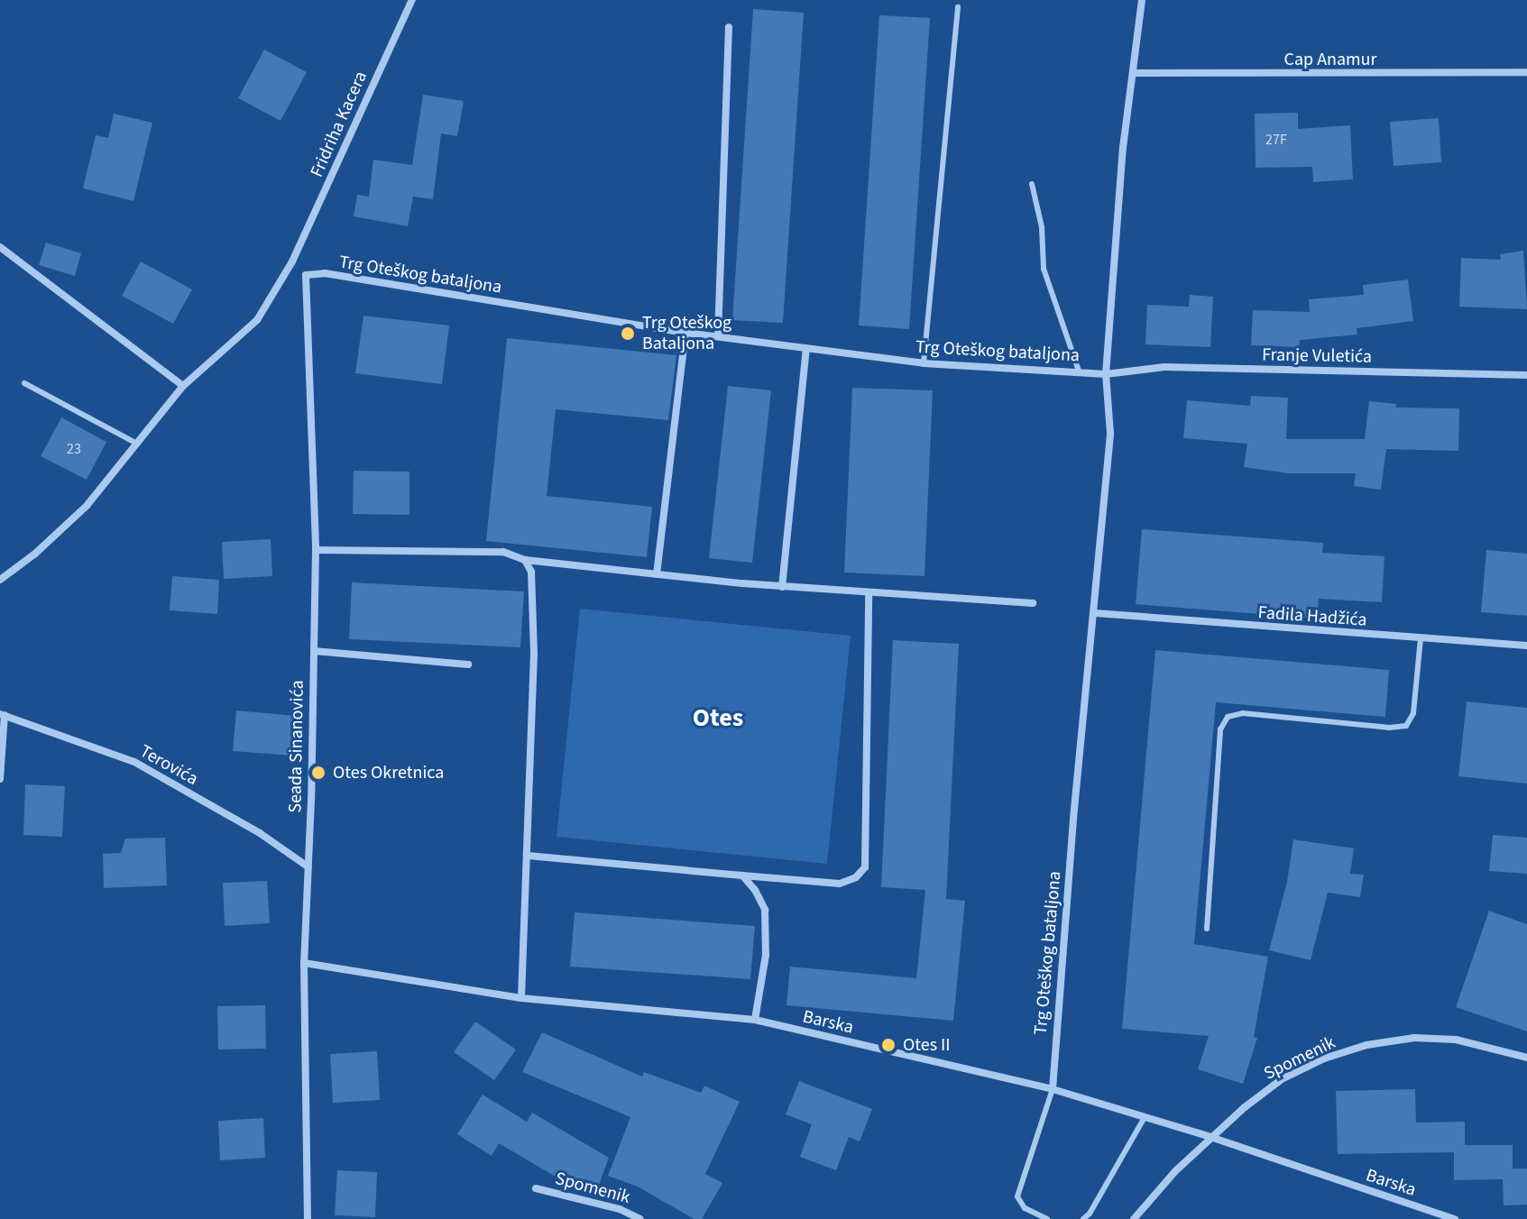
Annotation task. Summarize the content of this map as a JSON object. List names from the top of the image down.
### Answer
{
  "streets": {
    "street": [
      "Cap Anamur",
      "Fridriha Kacera",
      "Trg Oteškog bataljona",
      "Franje Vuletića",
      "Fadila Hadžića",
      "Seada Sinanovića",
      "Terovića",
      "Barska",
      "Spomenik"
    ]
  },
  "crossings": [
    ["Trg Oteškog bataljona", "Franje Vuletića"],
    ["Trg Oteškog bataljona", "Fadila Hadžića"],
    ["Trg Oteškog bataljona", "Seada Sinanovića"],
    ["Trg Oteškog bataljona", "Barska"],
    ["Seada Sinanovića", "Terovića"],
    ["Seada Sinanovića", "Barska"],
    ["Barska", "Spomenik"]
  ],
  "districts": ["Otes"],
  "places": ["Trg Oteškog Bataljona", "Otes Okretnica", "Otes II"],
  "house_numbers": ["27F", "23"]
}
